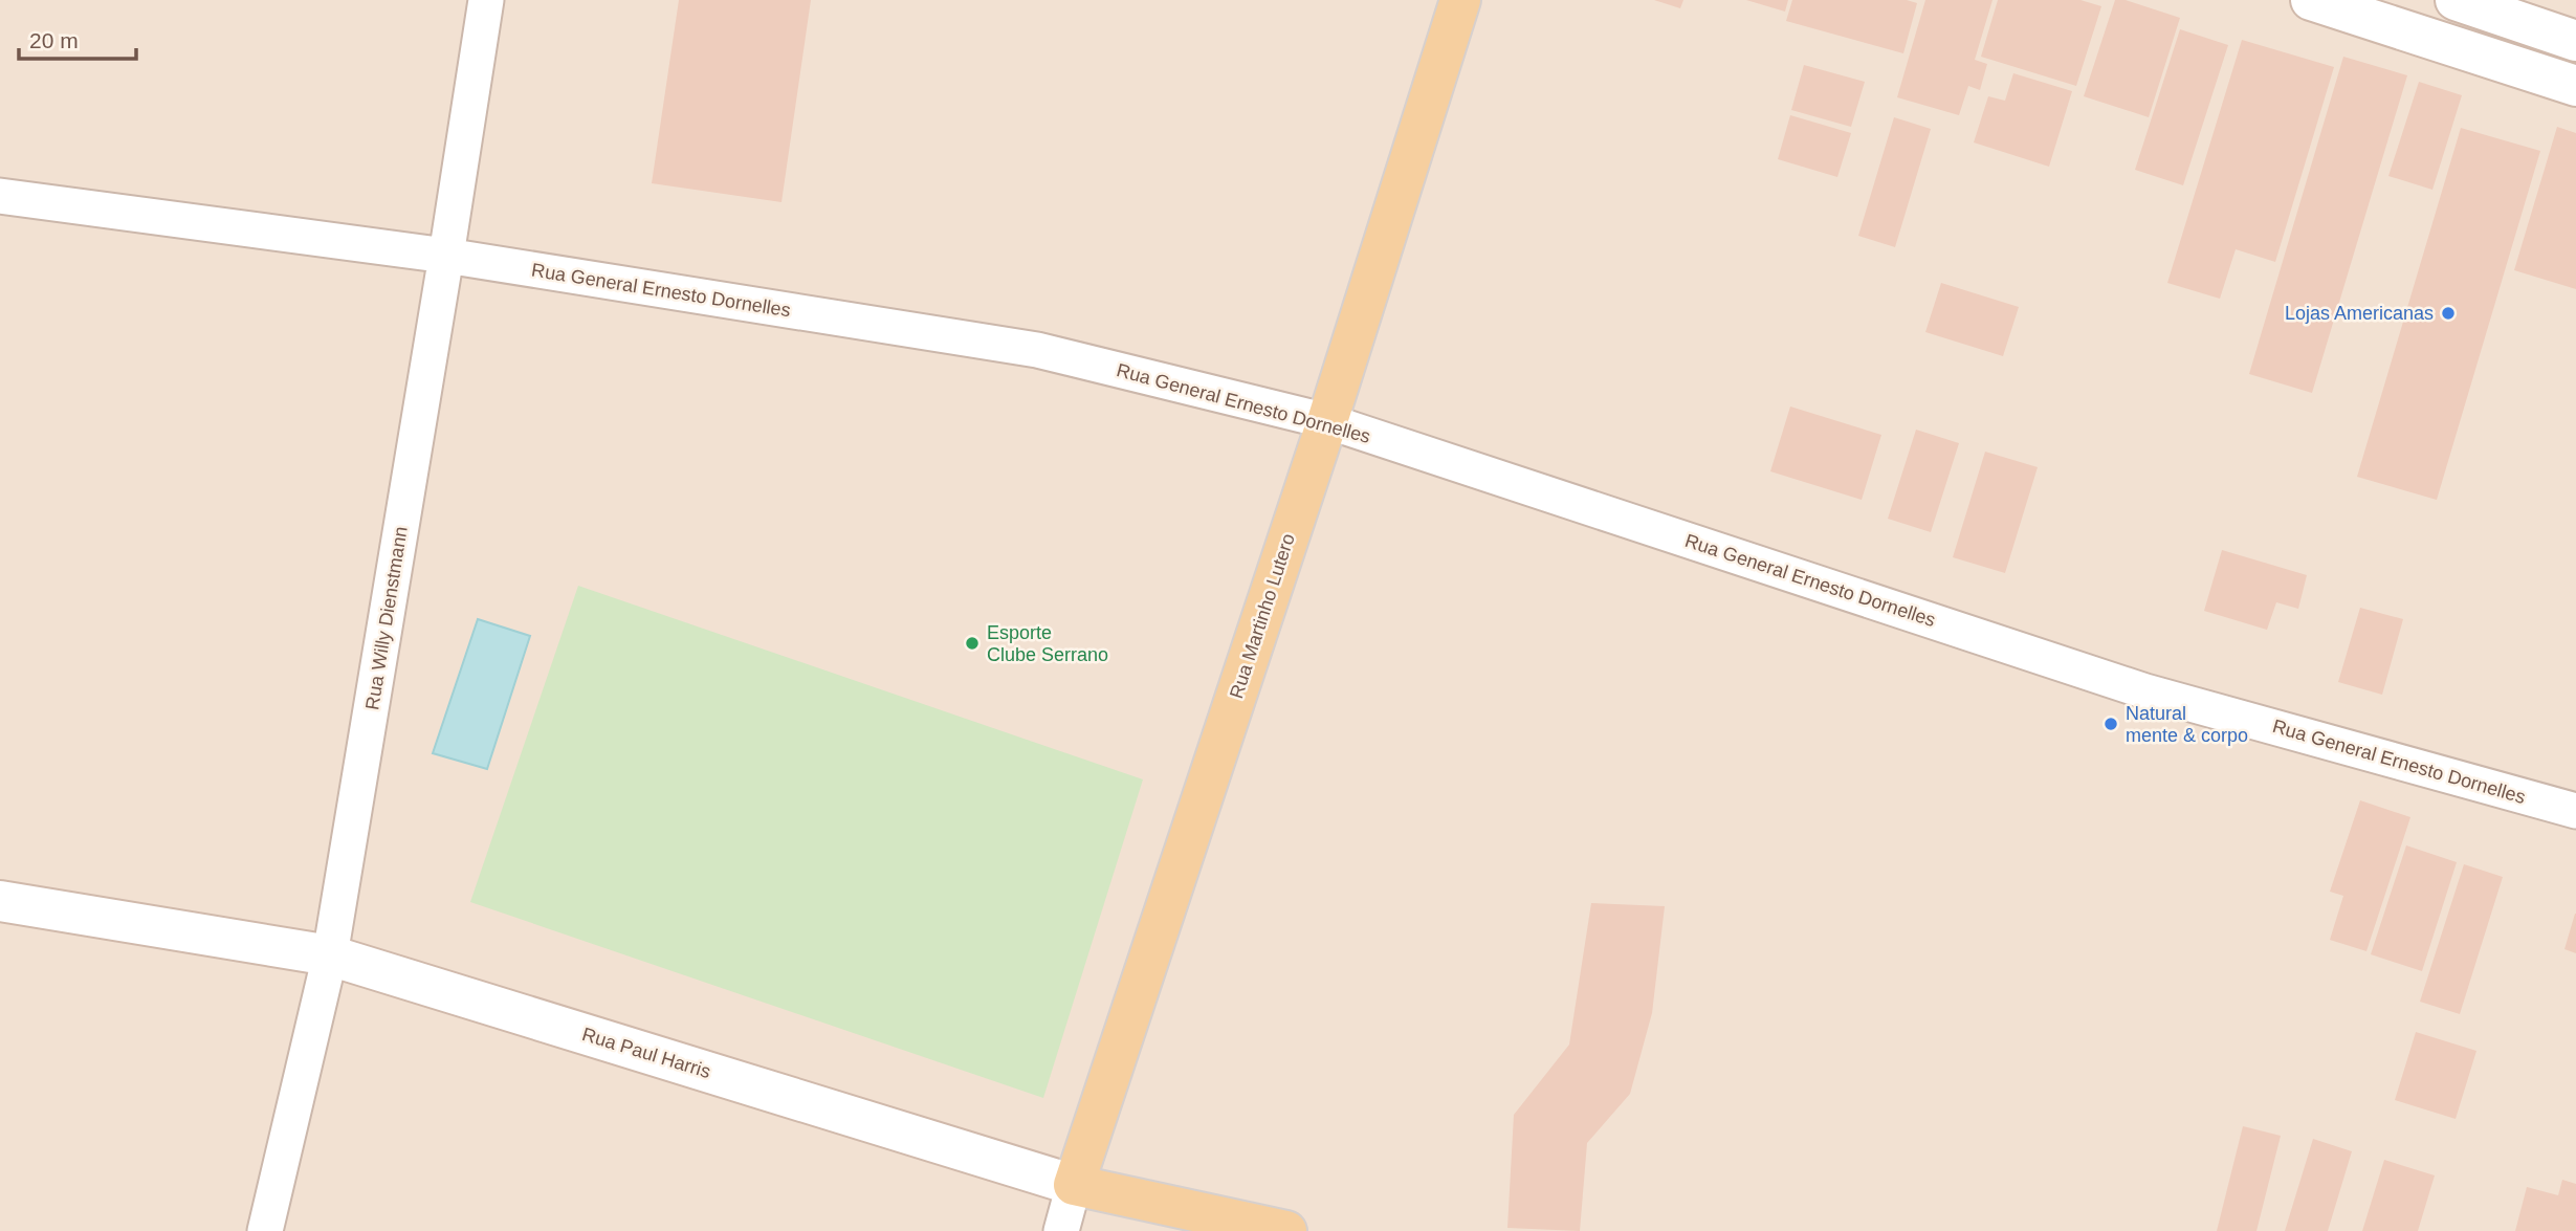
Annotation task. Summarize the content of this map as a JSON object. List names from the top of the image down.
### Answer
{
  "streets": {
    "main road": ["Rua Martinho Lutero", "Rua Paul Harris"],
    "street": ["Rua General Ernesto Dornelles", "Rua Willy Dienstmann"]
  },
  "crossings": [
    ["Rua General Ernesto Dornelles", "Rua Martinho Lutero"],
    ["Rua General Ernesto Dornelles", "Rua Willy Dienstmann"],
    ["Rua Martinho Lutero", "Rua Paul Harris"],
    ["Rua Willy Dienstmann", "Rua Paul Harris"]
  ],
  "places": ["Lojas Americanas", "Esporte Clube Serrano", "Natural mente & corpo"],
  "scale_bar": "20 m"
}
